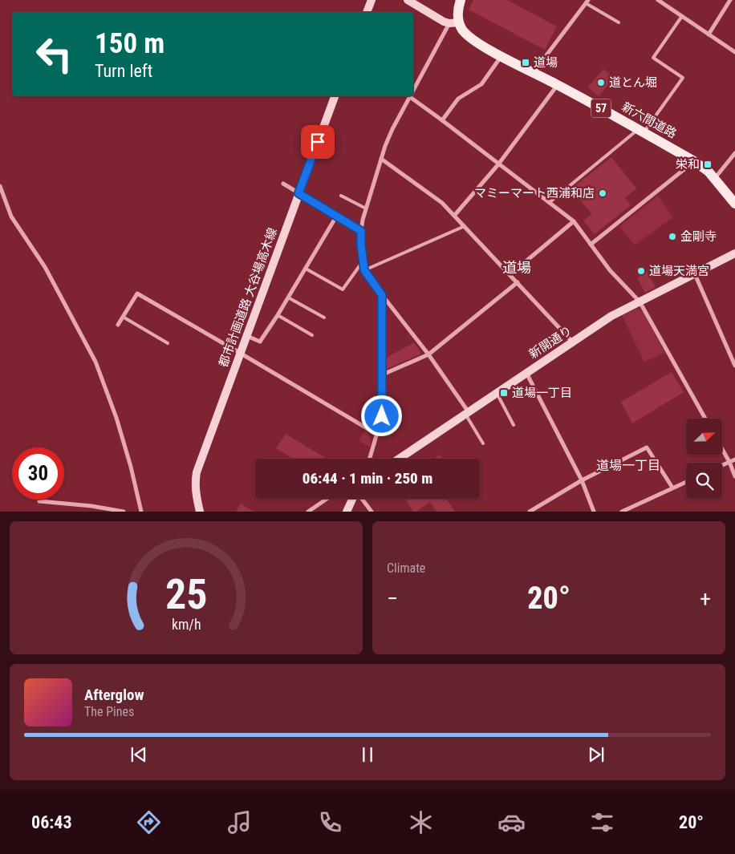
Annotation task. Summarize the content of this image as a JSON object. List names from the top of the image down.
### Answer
{
  "streets": {
    "main road": ["57", "新六間道路"],
    "street": ["都市計画道路 大谷場高木線", "新開通り"]
  },
  "districts": ["道場", "道場一丁目"],
  "places": {
    "transit": ["道場", "栄和", "道場一丁目"],
    "other": [
      "道とん堀",
      "マミーマート西浦和店",
      "金剛寺",
      "道場天満宮"
    ]
  },
  "north": "top right",
  "page": {
    "turn": ["150 m", "Turn left"],
    "limit": "30",
    "trip": "06:44 · 1 min · 250 m",
    "tile": "Climate",
    "heat": ["−", "20°", "+"],
    "song": ["Afterglow", "The Pines"],
    "tabs": ["06:43", "20°"],
    "gauge": ["25", "km/h"]
  }
}
